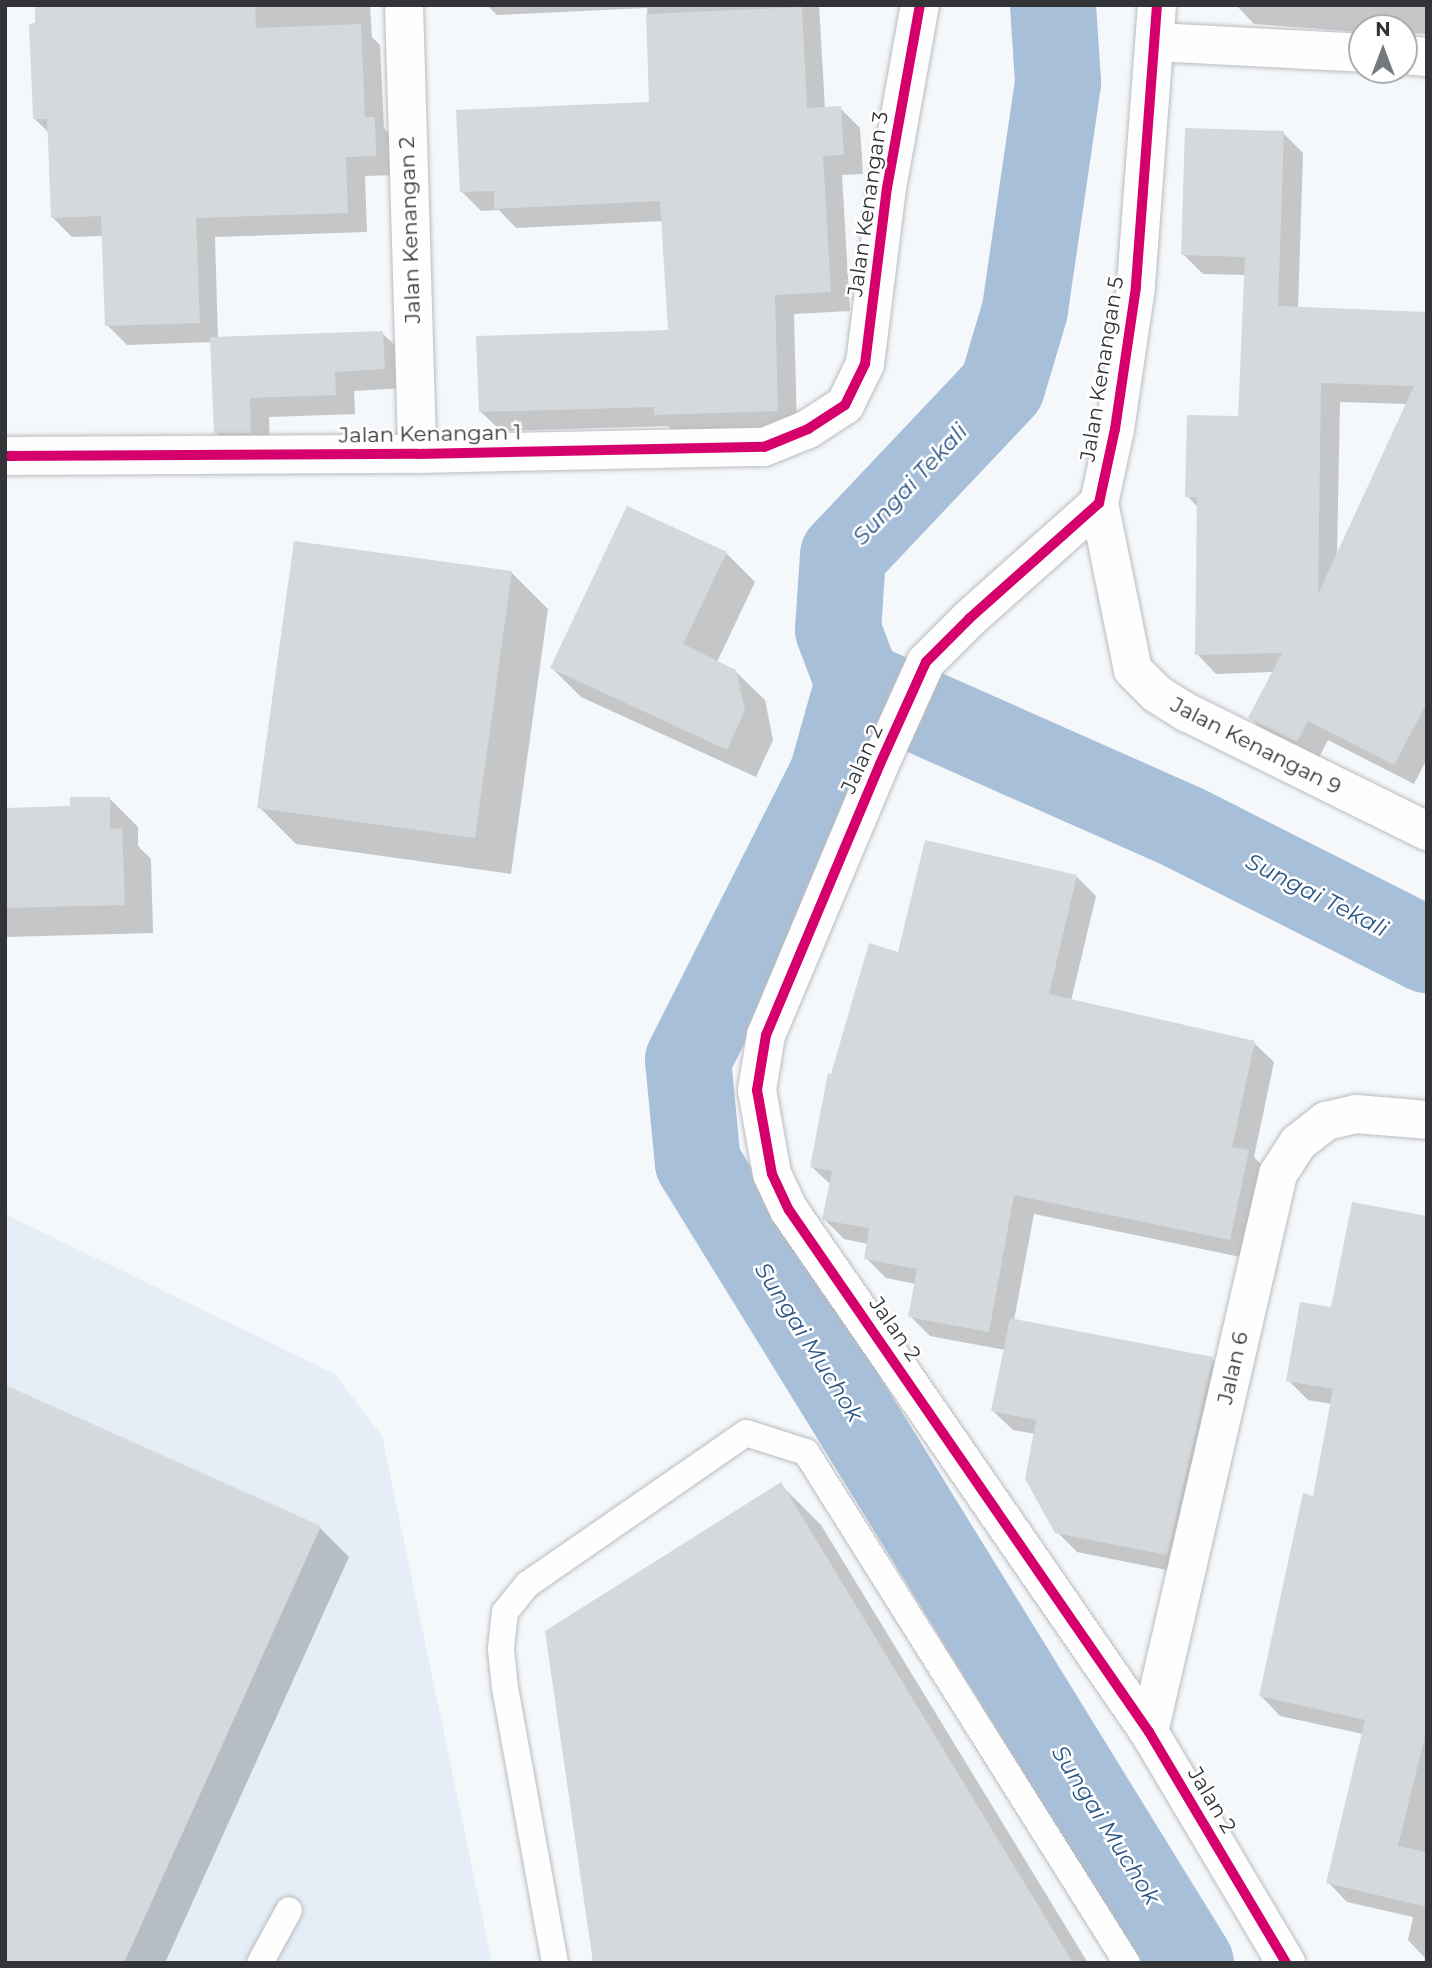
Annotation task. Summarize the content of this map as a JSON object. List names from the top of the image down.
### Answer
{
  "streets": {
    "street": [
      "Jalan Kenangan 3",
      "Jalan Kenangan 2",
      "Jalan Kenangan 5",
      "Jalan Kenangan 1",
      "Jalan Kenangan 9",
      "Jalan 2",
      "Jalan 6"
    ]
  },
  "crossings": [
    ["Jalan Kenangan 3", "Jalan Kenangan 1"],
    ["Jalan Kenangan 2", "Jalan Kenangan 1"],
    ["Jalan Kenangan 5", "Jalan Kenangan 9"],
    ["Jalan Kenangan 5", "Jalan 2"],
    ["Jalan Kenangan 9", "Jalan 2"],
    ["Jalan 2", "Jalan 6"]
  ],
  "water": ["Sungai Tekali", "Sungai Muchok"],
  "north": "top"
}
